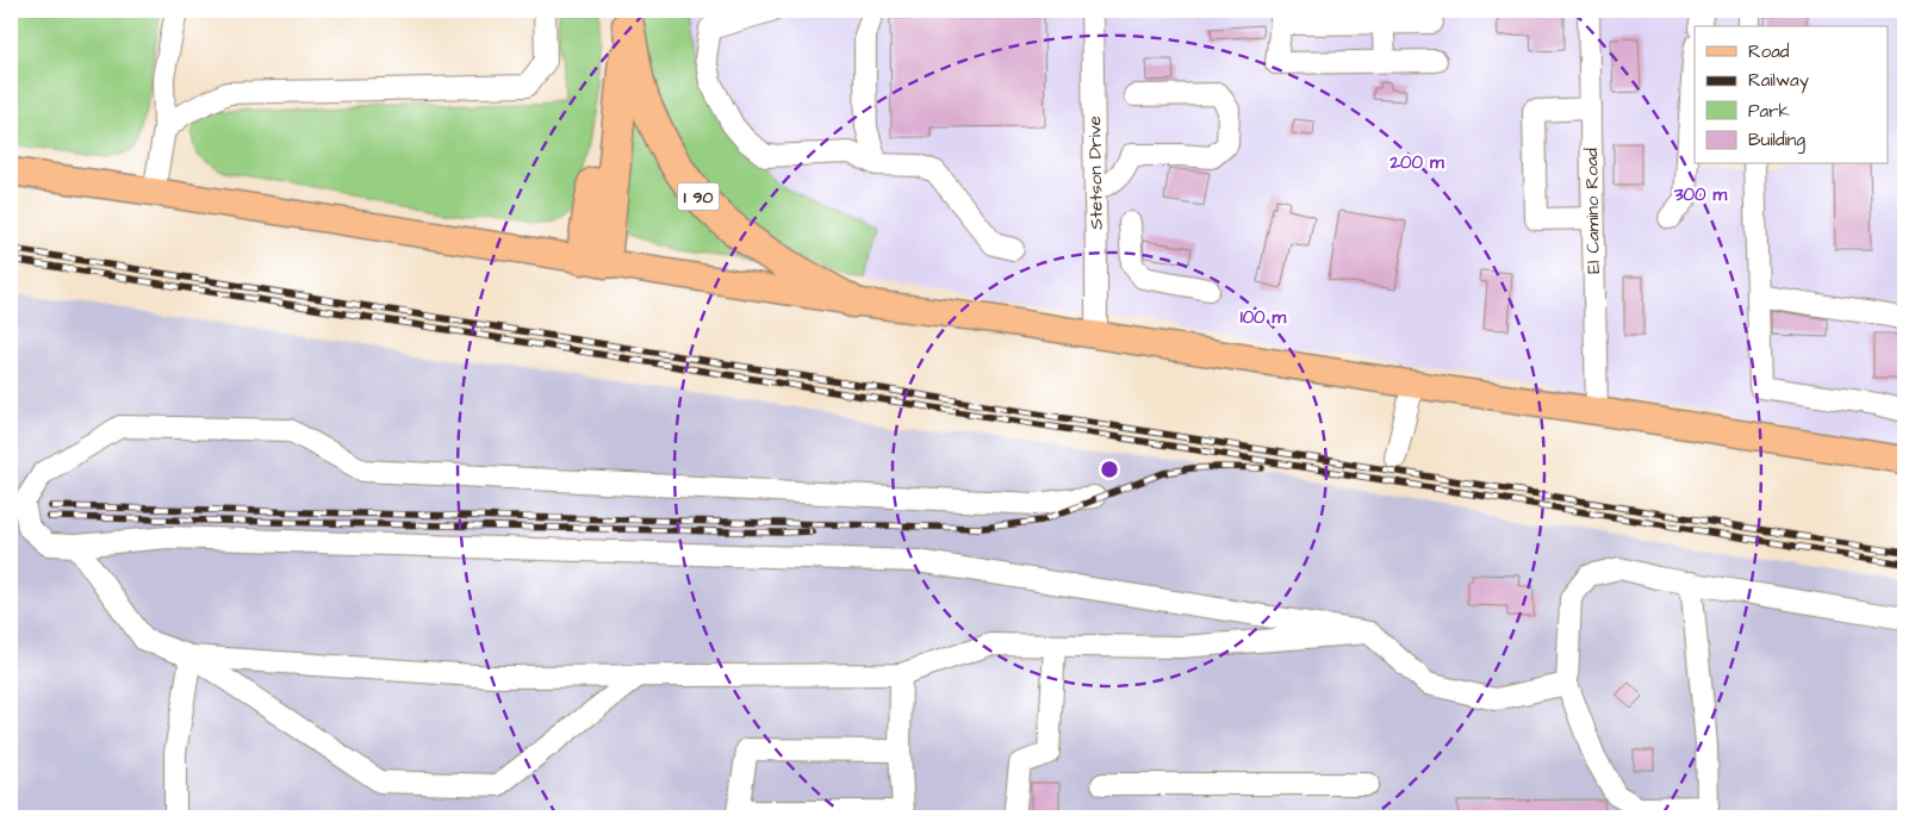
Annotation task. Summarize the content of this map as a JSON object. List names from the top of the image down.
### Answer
{
  "streets": {
    "highway": ["I 90"],
    "street": ["Stetson Drive", "El Camino Road"]
  },
  "legend": [
    "Road",
    "Railway",
    "Park",
    "Building"
  ],
  "rings": ["200 m", "300 m", "100 m"]
}
